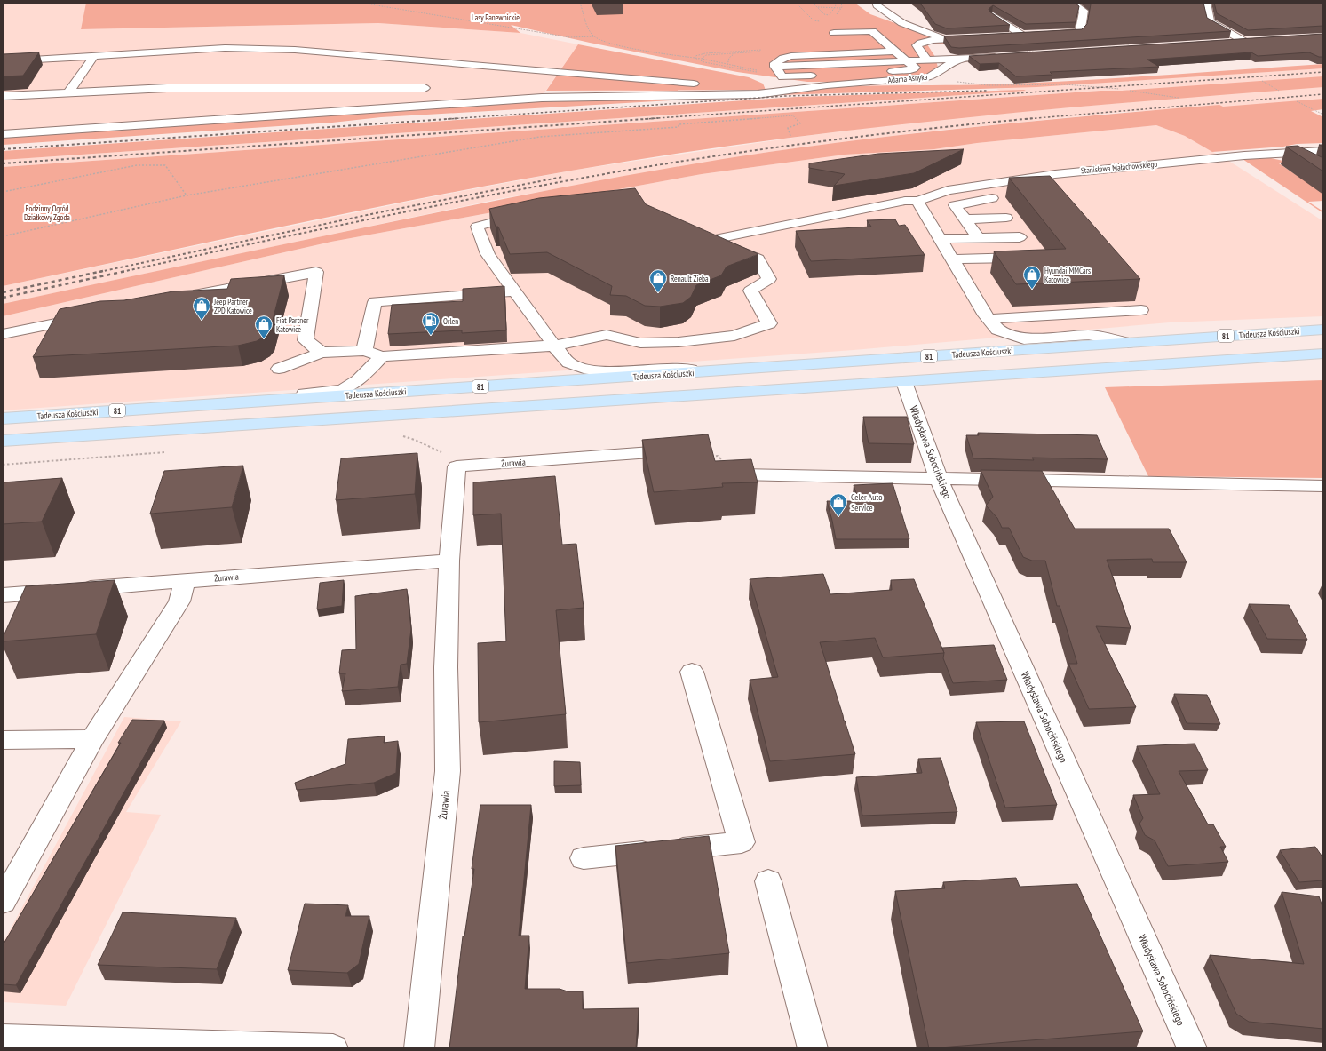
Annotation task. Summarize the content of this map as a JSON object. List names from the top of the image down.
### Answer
{
  "streets": {
    "main road": ["Tadeusza Kościuszki", "81"],
    "street": [
      "Adama Asnyka",
      "Stanisława Małachowskiego",
      "Władysława Sobocińskiego",
      "Żurawia"
    ]
  },
  "parks": ["Lasy Panewnickie", "Rodzinny Ogród Działkowy Zgoda"],
  "places": {
    "shop": [
      "Hyundai MMCars Katowice",
      "Renault Zieba",
      "Jeep Partner ZPD Katowice",
      "Fiat Partner Katowice",
      "Celer Auto Service"
    ],
    "fuel station": ["Orlen"]
  }
}
